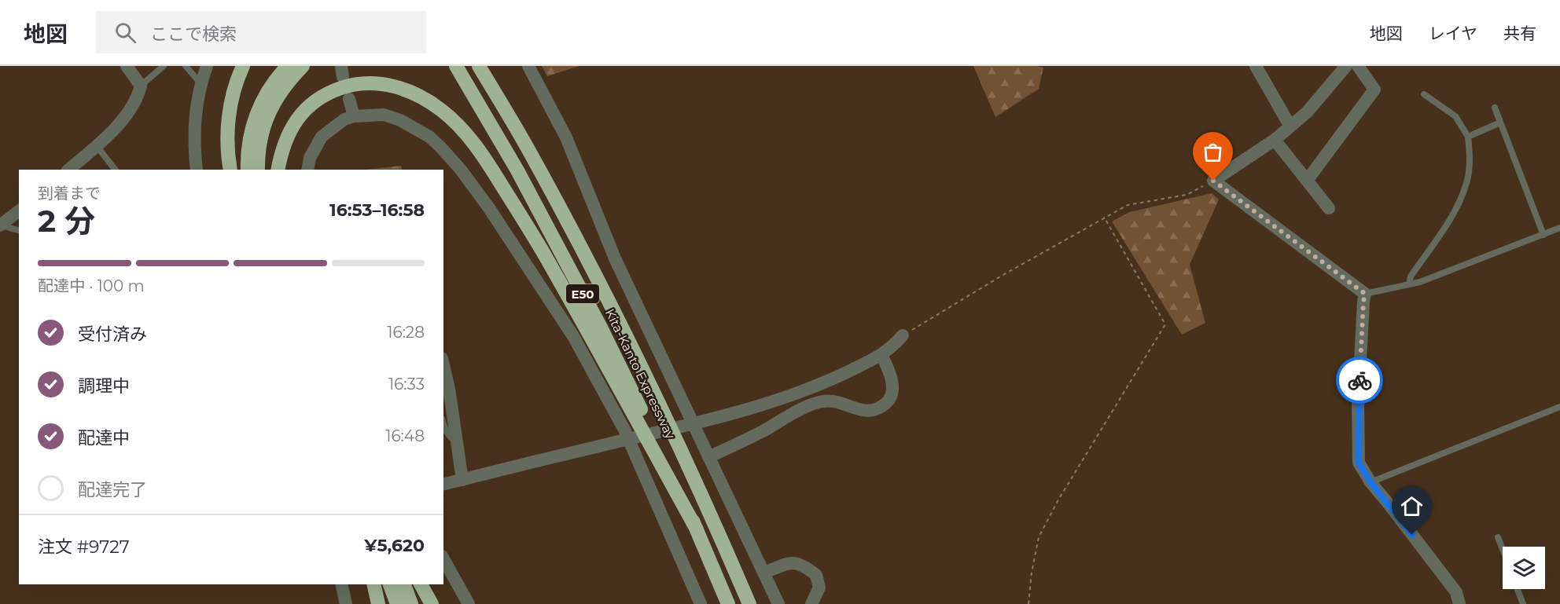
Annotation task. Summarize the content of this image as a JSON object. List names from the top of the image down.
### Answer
{
  "streets": {
    "highway": ["E50", "Kita-Kanto Expressway"]
  },
  "page": {
    "header": "地図",
    "search": "ここで検索",
    "nav": ["地図", "レイヤ", "共有"],
    "heading": ["2 分", "到着まで", "16:53–16:58"],
    "panel": ["注文 #9727", "¥5,620"],
    "bar": "配達中 · 100 m",
    "list": [
      ["受付済み", "16:28"],
      ["調理中", "16:33"],
      ["配達中", "16:48"],
      "配達完了"
    ]
  }
}
